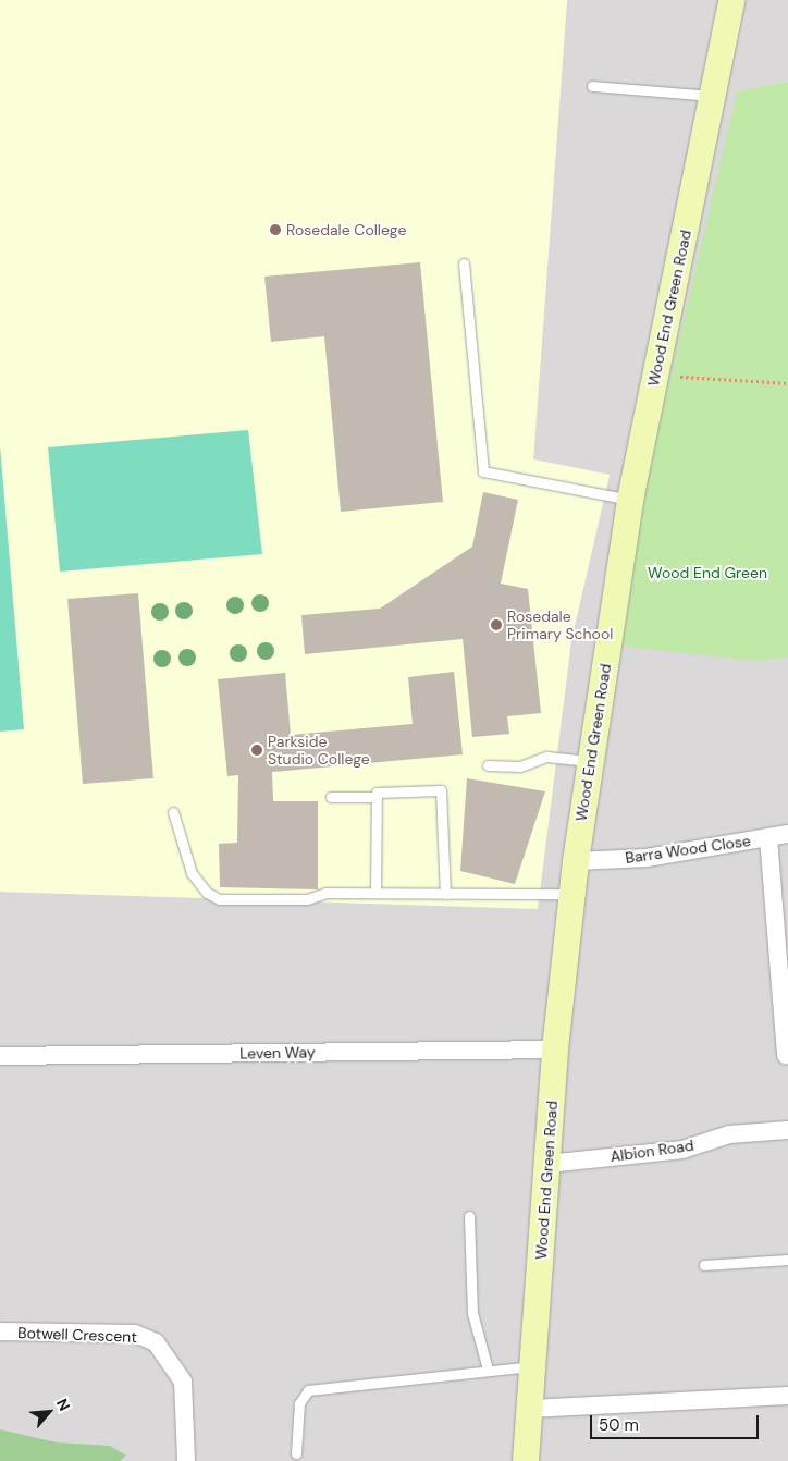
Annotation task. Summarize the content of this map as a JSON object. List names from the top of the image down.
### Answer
{
  "streets": {
    "street": [
      "Wood End Green Road",
      "Barra Wood Close",
      "Leven Way",
      "Albion Road",
      "Botwell Crescent"
    ]
  },
  "crossings": [
    ["Wood End Green Road", "Barra Wood Close"],
    ["Wood End Green Road", "Leven Way"],
    ["Wood End Green Road", "Albion Road"]
  ],
  "parks": ["Wood End Green"],
  "places": ["Rosedale College", "Rosedale Primary School", "Parkside Studio College"],
  "scale_bar": "50 m",
  "north": "top right"
}
